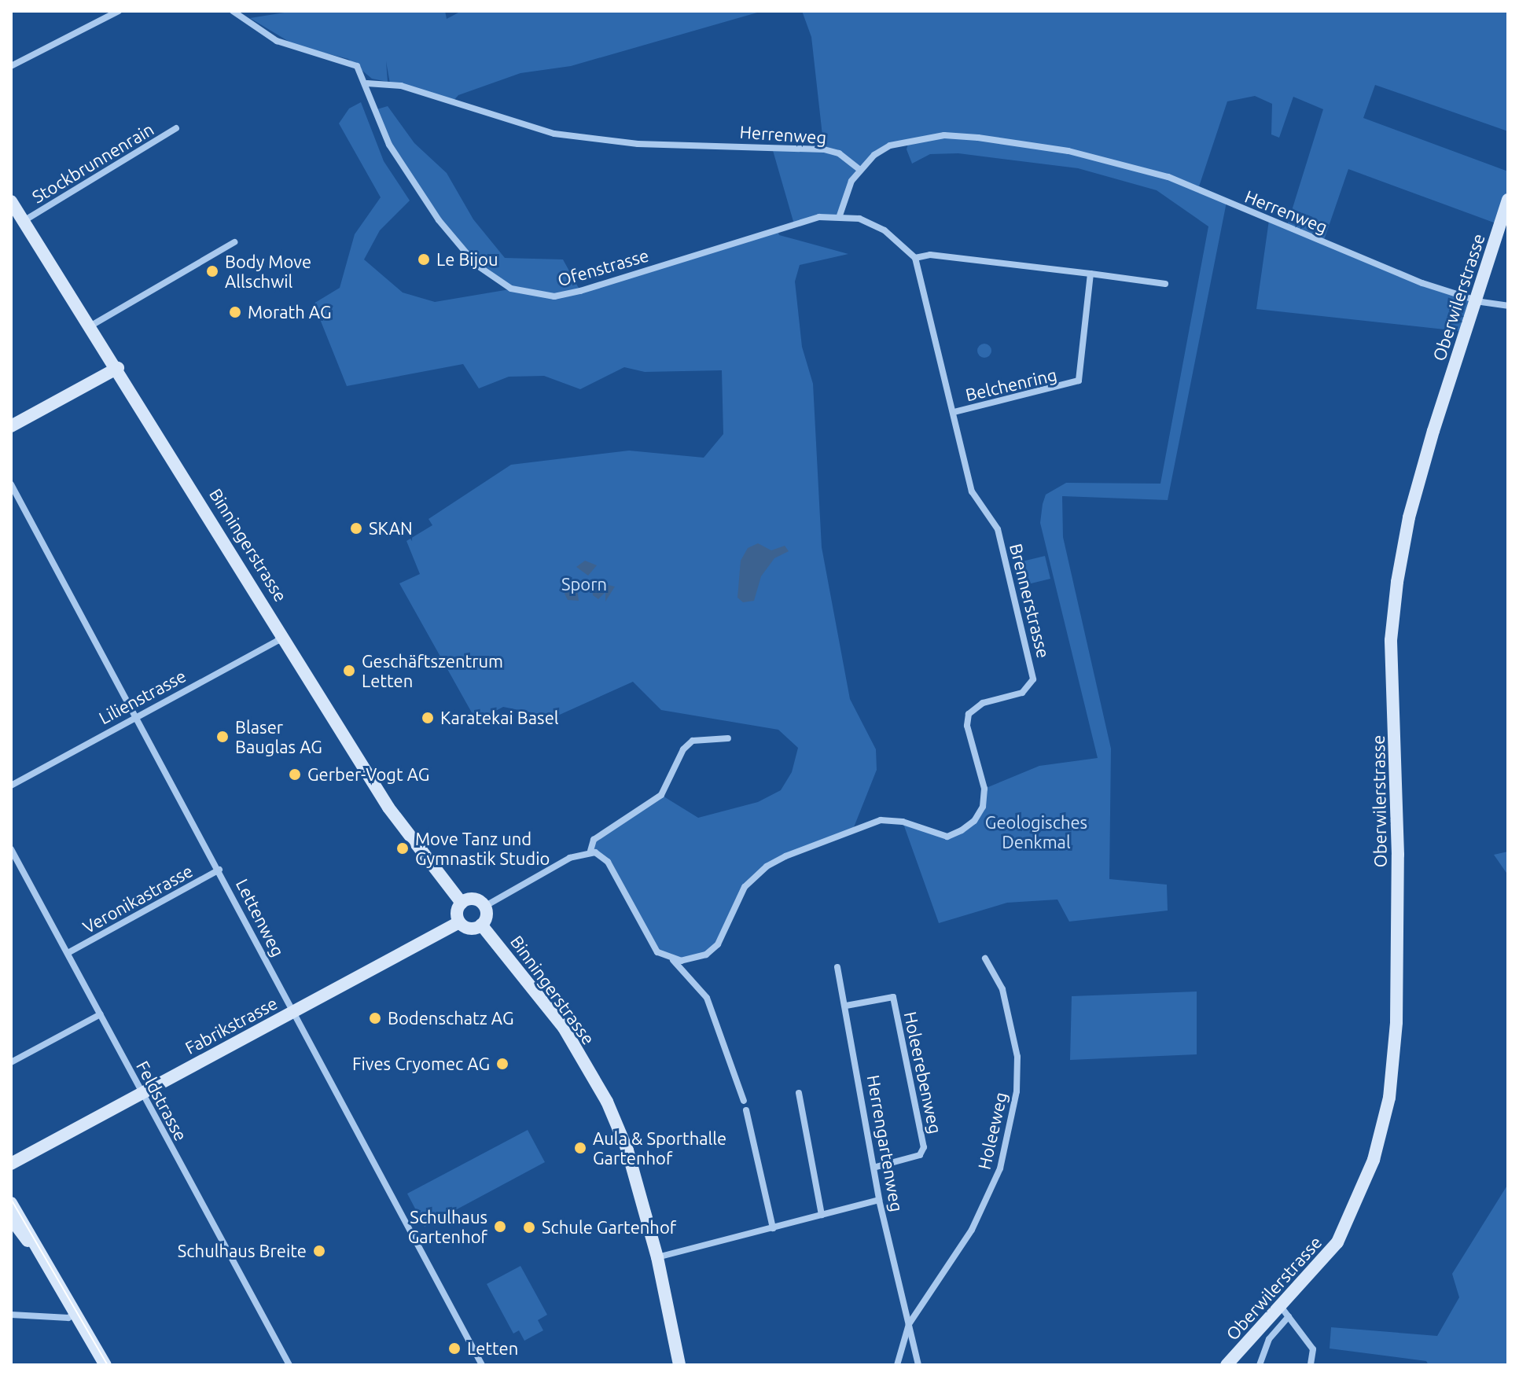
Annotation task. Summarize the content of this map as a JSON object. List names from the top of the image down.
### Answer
{
  "streets": {
    "street": [
      "Herrenweg",
      "Stockbrunnenrain",
      "Ofenstrasse",
      "Oberwilerstrasse",
      "Belchenring",
      "Binningerstrasse",
      "Brennerstrasse",
      "Lilienstrasse",
      "Veronikastrasse",
      "Lettenweg",
      "Fabrikstrasse",
      "Holeerebenweg",
      "Feldstrasse",
      "Holeeweg",
      "Herrengartenweg"
    ]
  },
  "crossings": [
    ["Herrenweg", "Ofenstrasse"],
    ["Herrenweg", "Oberwilerstrasse"],
    ["Stockbrunnenrain", "Binningerstrasse"],
    ["Belchenring", "Brennerstrasse"],
    ["Binningerstrasse", "Lilienstrasse"],
    ["Binningerstrasse", "Fabrikstrasse"],
    ["Lilienstrasse", "Lettenweg"],
    ["Veronikastrasse", "Lettenweg"],
    ["Veronikastrasse", "Feldstrasse"],
    ["Lettenweg", "Fabrikstrasse"],
    ["Fabrikstrasse", "Feldstrasse"],
    ["Holeerebenweg", "Herrengartenweg"],
    ["Holeeweg", "Herrengartenweg"]
  ],
  "parks": ["Sporn", "Geologisches Denkmal"],
  "places": [
    "Le Bijou",
    "Body Move Allschwil",
    "Morath AG",
    "SKAN",
    "Geschäftszentrum Letten",
    "Karatekai Basel",
    "Blaser Bauglas AG",
    "Gerber-Vogt AG",
    "Move Tanz und Gymnastik Studio",
    "Bodenschatz AG",
    "Fives Cryomec AG",
    "Aula & Sporthalle Gartenhof",
    "Schulhaus Gartenhof",
    "Schule Gartenhof",
    "Schulhaus Breite",
    "Letten"
  ]
}
